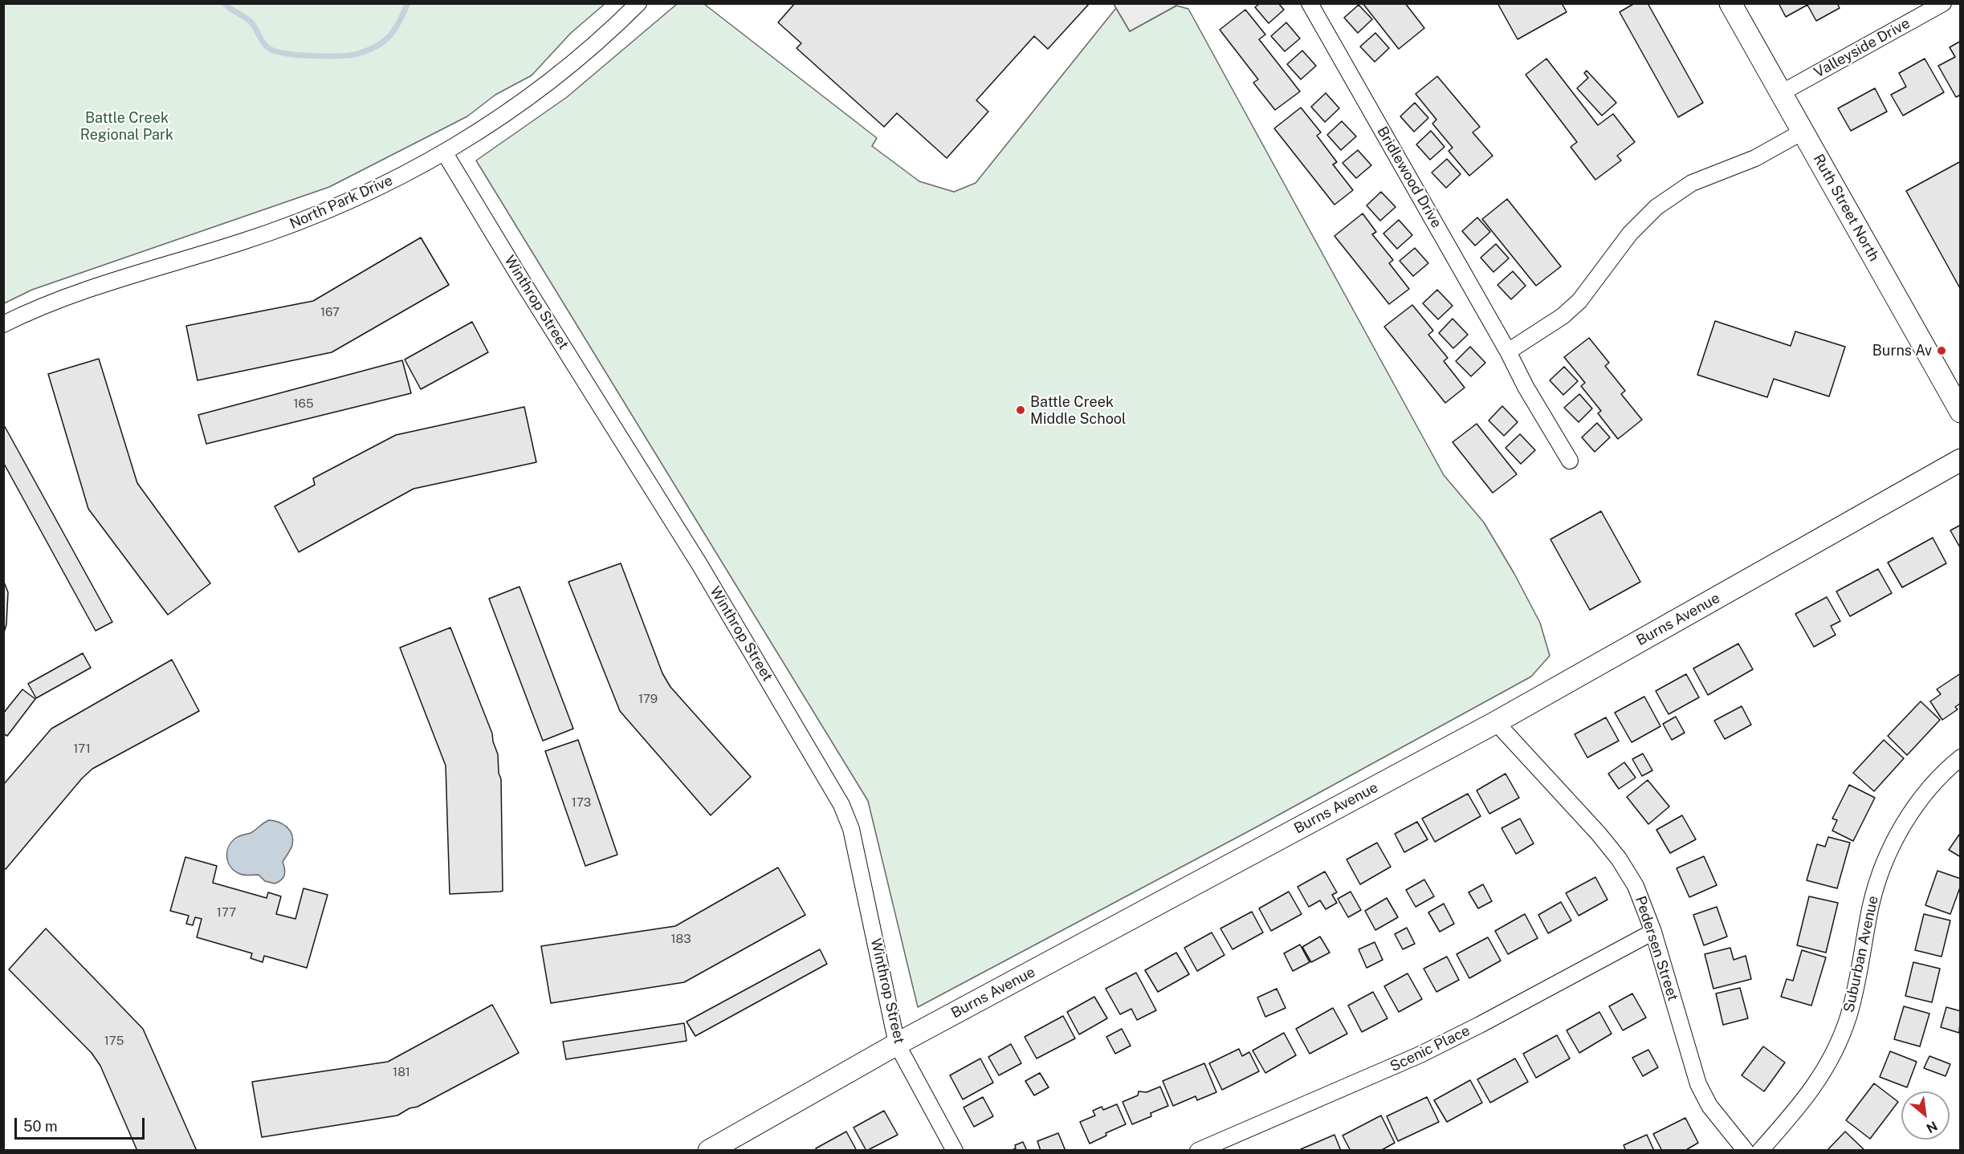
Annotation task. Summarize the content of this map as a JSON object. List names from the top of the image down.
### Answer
{
  "streets": {
    "street": [
      "Valleyside Drive",
      "Bridlewood Drive",
      "North Park Drive",
      "Ruth Street North",
      "Winthrop Street",
      "Burns Avenue",
      "Pedersen Street",
      "Suburban Avenue",
      "Scenic Place"
    ]
  },
  "crossings": [
    ["Valleyside Drive", "Ruth Street North"],
    ["North Park Drive", "Winthrop Street"],
    ["Winthrop Street", "Burns Avenue"],
    ["Burns Avenue", "Pedersen Street"],
    ["Pedersen Street", "Scenic Place"]
  ],
  "parks": ["Battle Creek Regional Park"],
  "places": ["Burns Av", "Battle Creek Middle School"],
  "house_numbers": [
    "167",
    "165",
    "179",
    "171",
    "173",
    "177",
    "183",
    "175",
    "181"
  ],
  "scale_bar": "50 m",
  "north": "bottom right"
}
